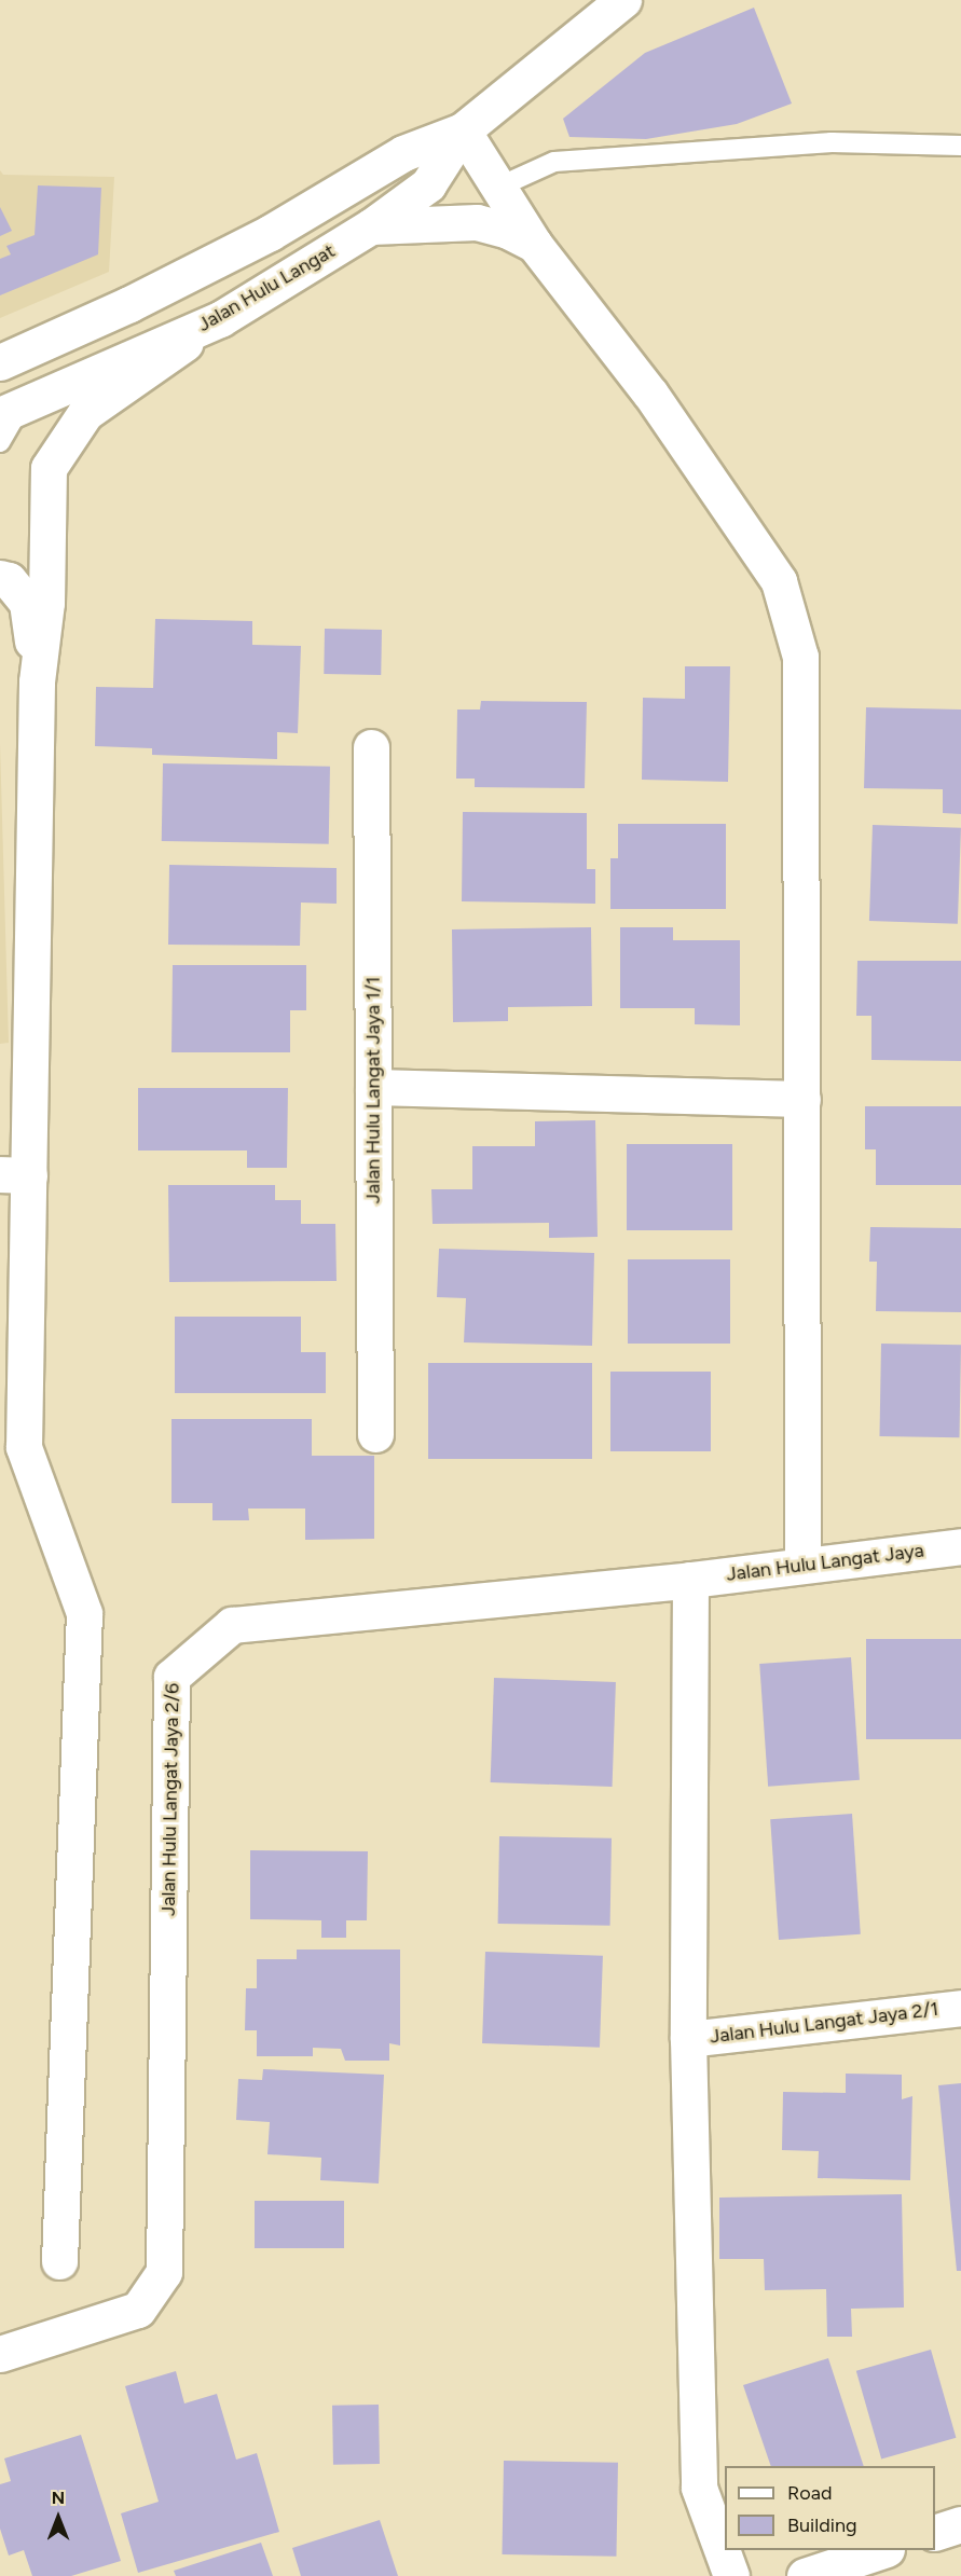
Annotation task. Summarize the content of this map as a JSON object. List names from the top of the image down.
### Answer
{
  "streets": {
    "street": [
      "Jalan Hulu Langat",
      "Jalan Hulu Langat Jaya 1/1",
      "Jalan Hulu Langat Jaya",
      "Jalan Hulu Langat Jaya 2/6",
      "Jalan Hulu Langat Jaya 2/1"
    ]
  },
  "crossings": [
    ["Jalan Hulu Langat Jaya", "Jalan Hulu Langat Jaya 2/6"]
  ],
  "legend": ["Road", "Building"],
  "north": "top"
}
